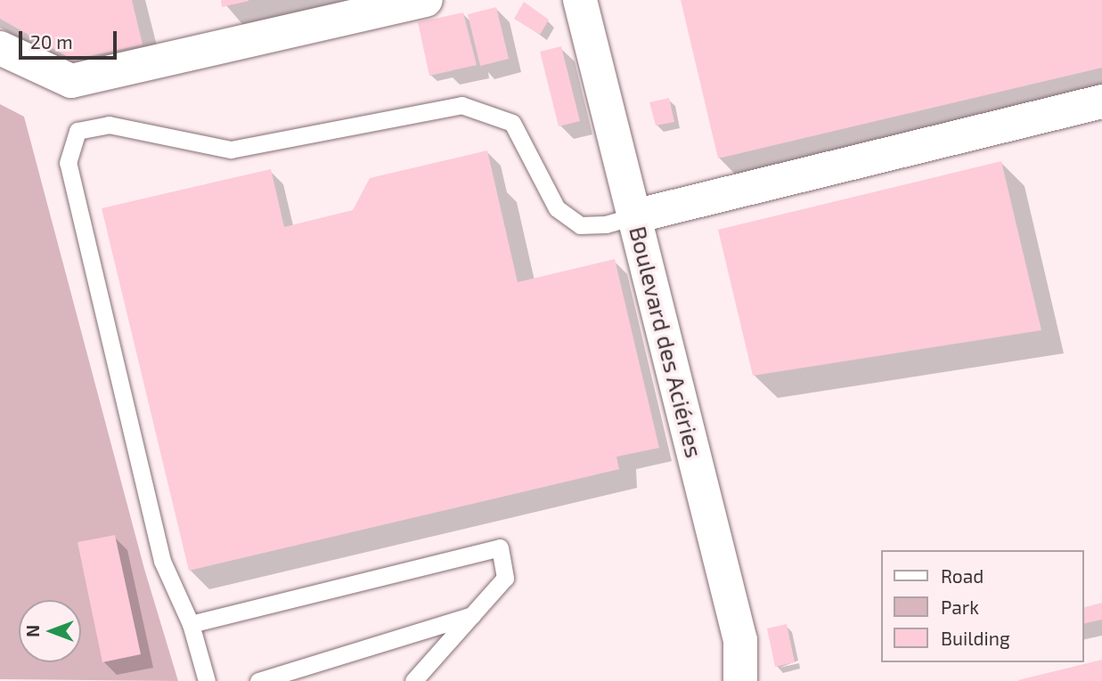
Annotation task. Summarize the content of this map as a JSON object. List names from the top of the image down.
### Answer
{
  "streets": {
    "street": ["Boulevard des Aciéries"]
  },
  "legend": ["Road", "Park", "Building"],
  "scale_bar": "20 m",
  "north": "left"
}
